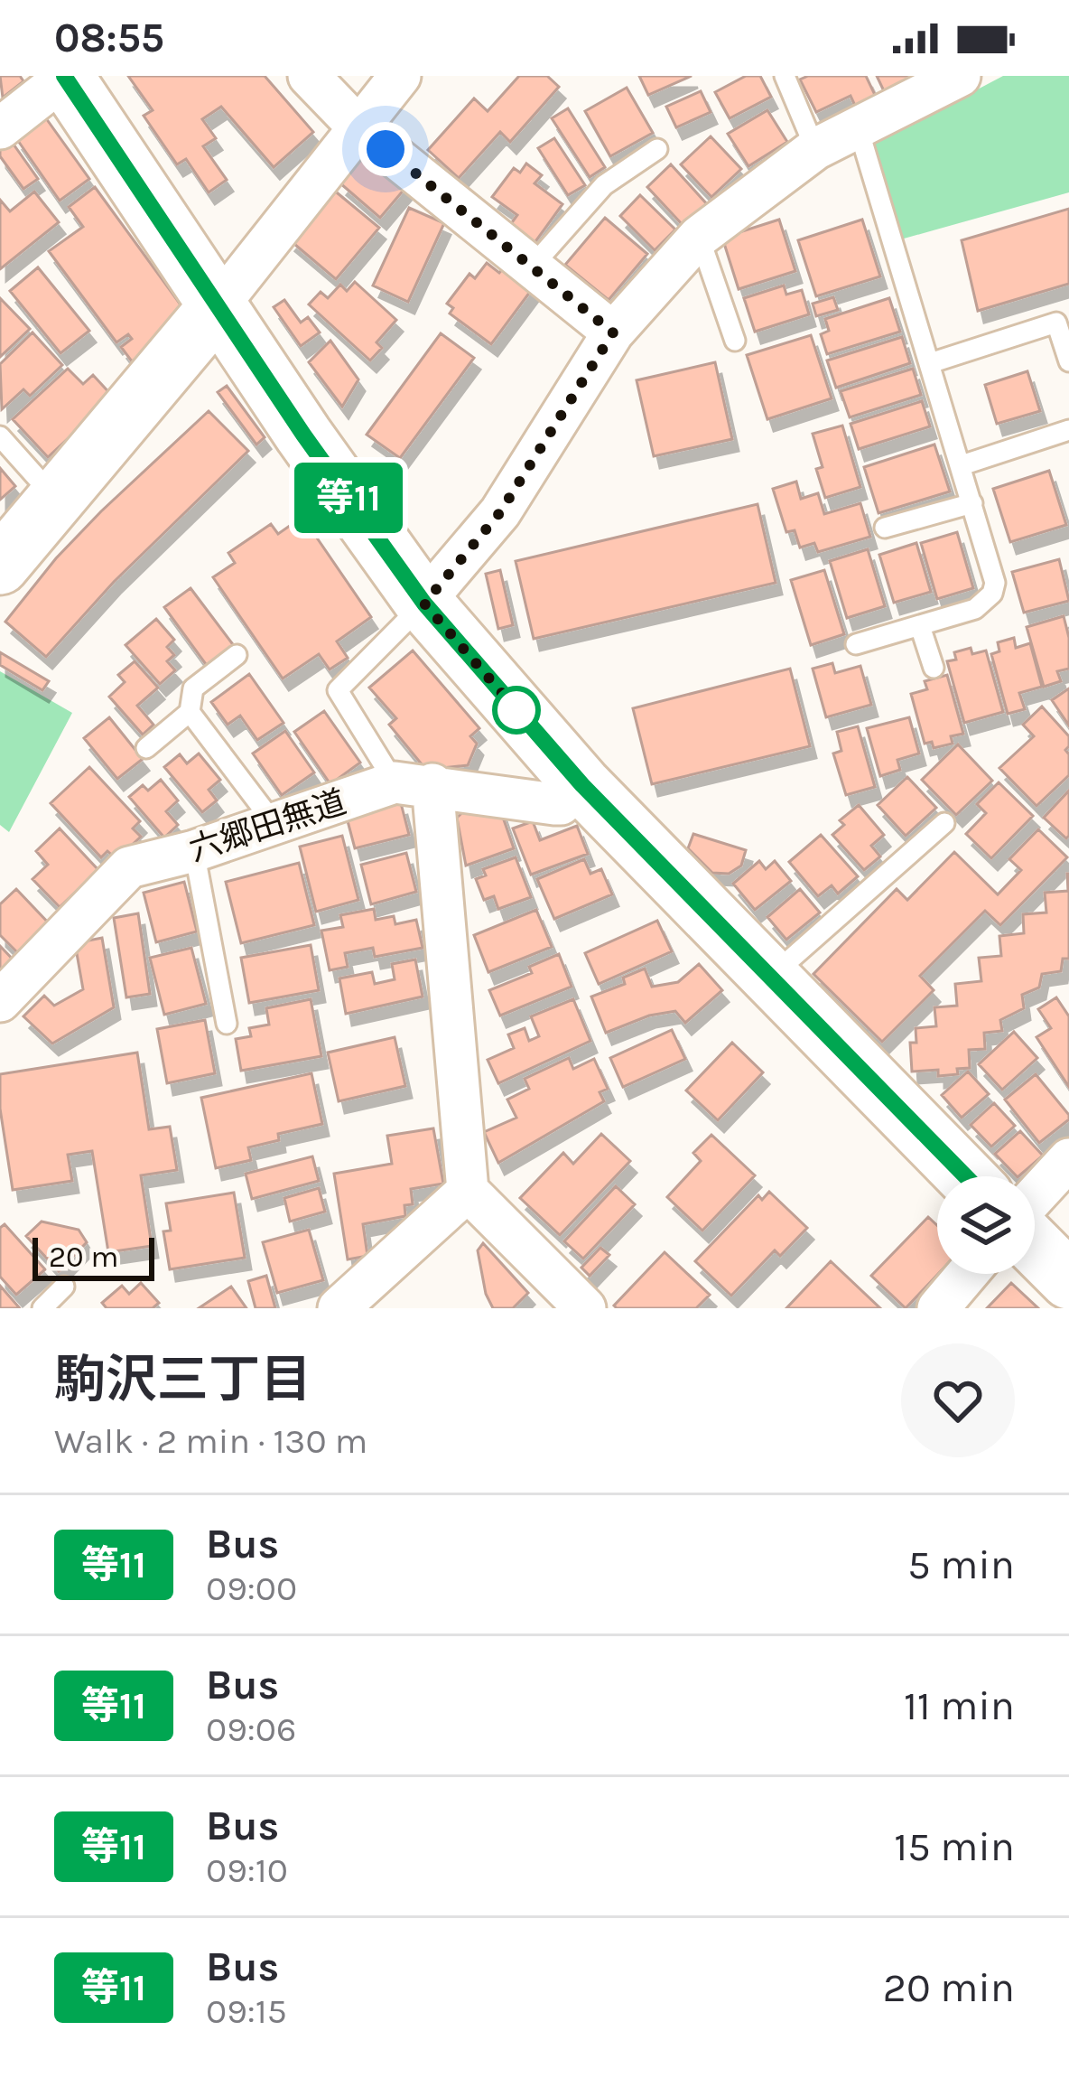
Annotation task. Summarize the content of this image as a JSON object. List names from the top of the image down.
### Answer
{
  "streets": {
    "street": ["六郷田無道"]
  },
  "lines": ["bus line 等11"],
  "scale_bar": "20 m",
  "page": {
    "status": "08:55",
    "on_map": "等11",
    "scale": "20 m",
    "heading": ["駒沢三丁目", "Walk · 2 min · 130 m"],
    "list": [
      {
        "mark": "等11",
        "name": "Bus",
        "note": "09:00",
        "value": "5 min"
      },
      {
        "mark": "等11",
        "name": "Bus",
        "note": "09:06",
        "value": "11 min"
      },
      {
        "mark": "等11",
        "name": "Bus",
        "note": "09:10",
        "value": "15 min"
      },
      {
        "mark": "等11",
        "name": "Bus",
        "note": "09:15",
        "value": "20 min"
      }
    ]
  }
}
